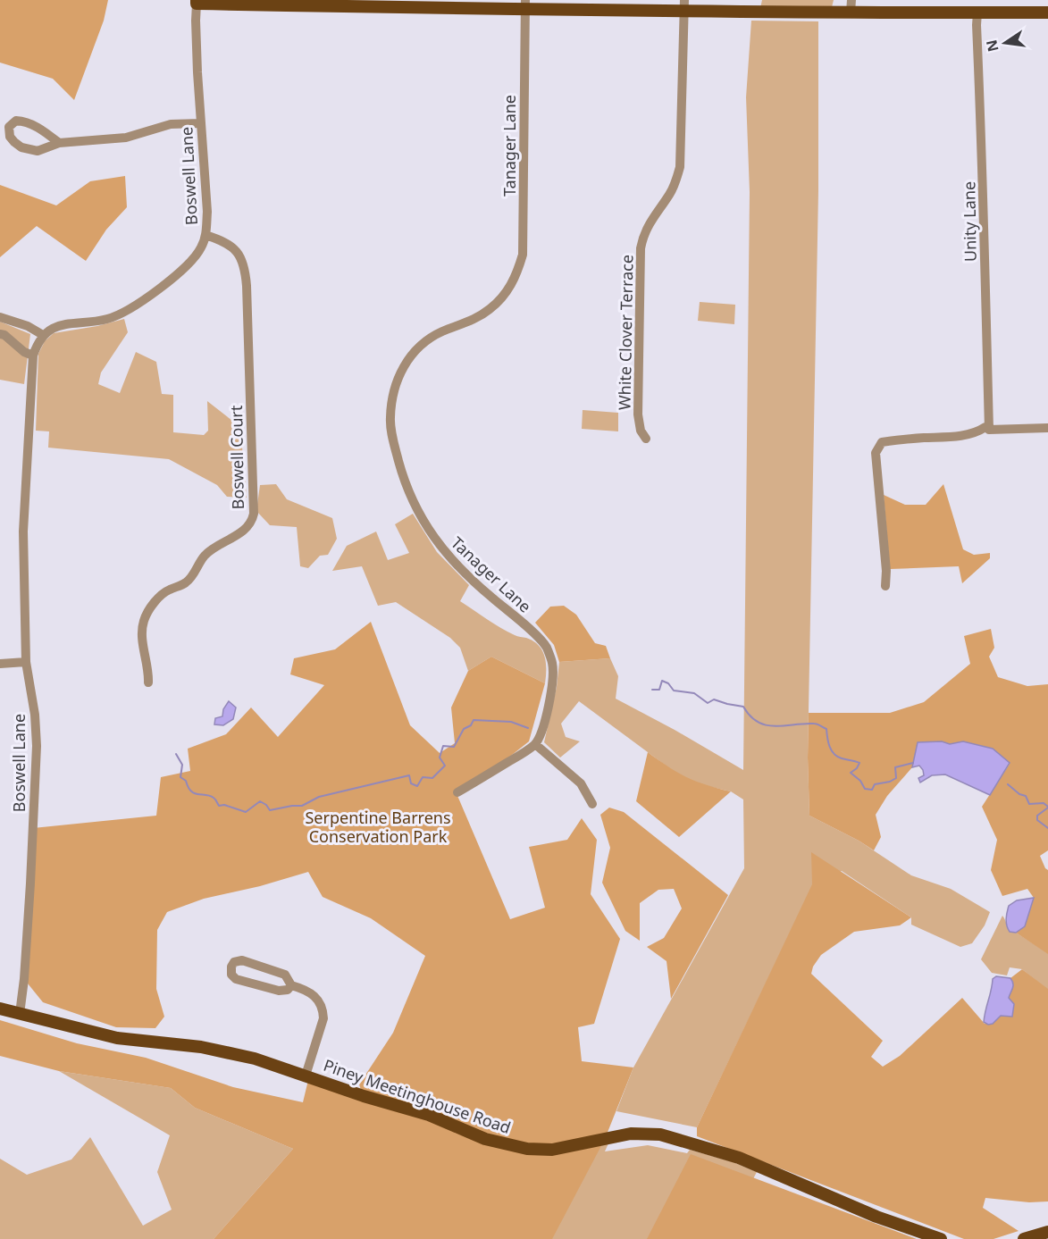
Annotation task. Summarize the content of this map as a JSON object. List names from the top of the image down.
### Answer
{
  "streets": {
    "main road": ["Piney Meetinghouse Road"],
    "street": [
      "Tanager Lane",
      "Boswell Lane",
      "Unity Lane",
      "White Clover Terrace",
      "Boswell Court"
    ]
  },
  "crossings": [
    ["Boswell Lane", "Boswell Court"],
    ["Boswell Lane", "Piney Meetinghouse Road"]
  ],
  "parks": ["Serpentine Barrens Conservation Park"],
  "north": "left"
}
